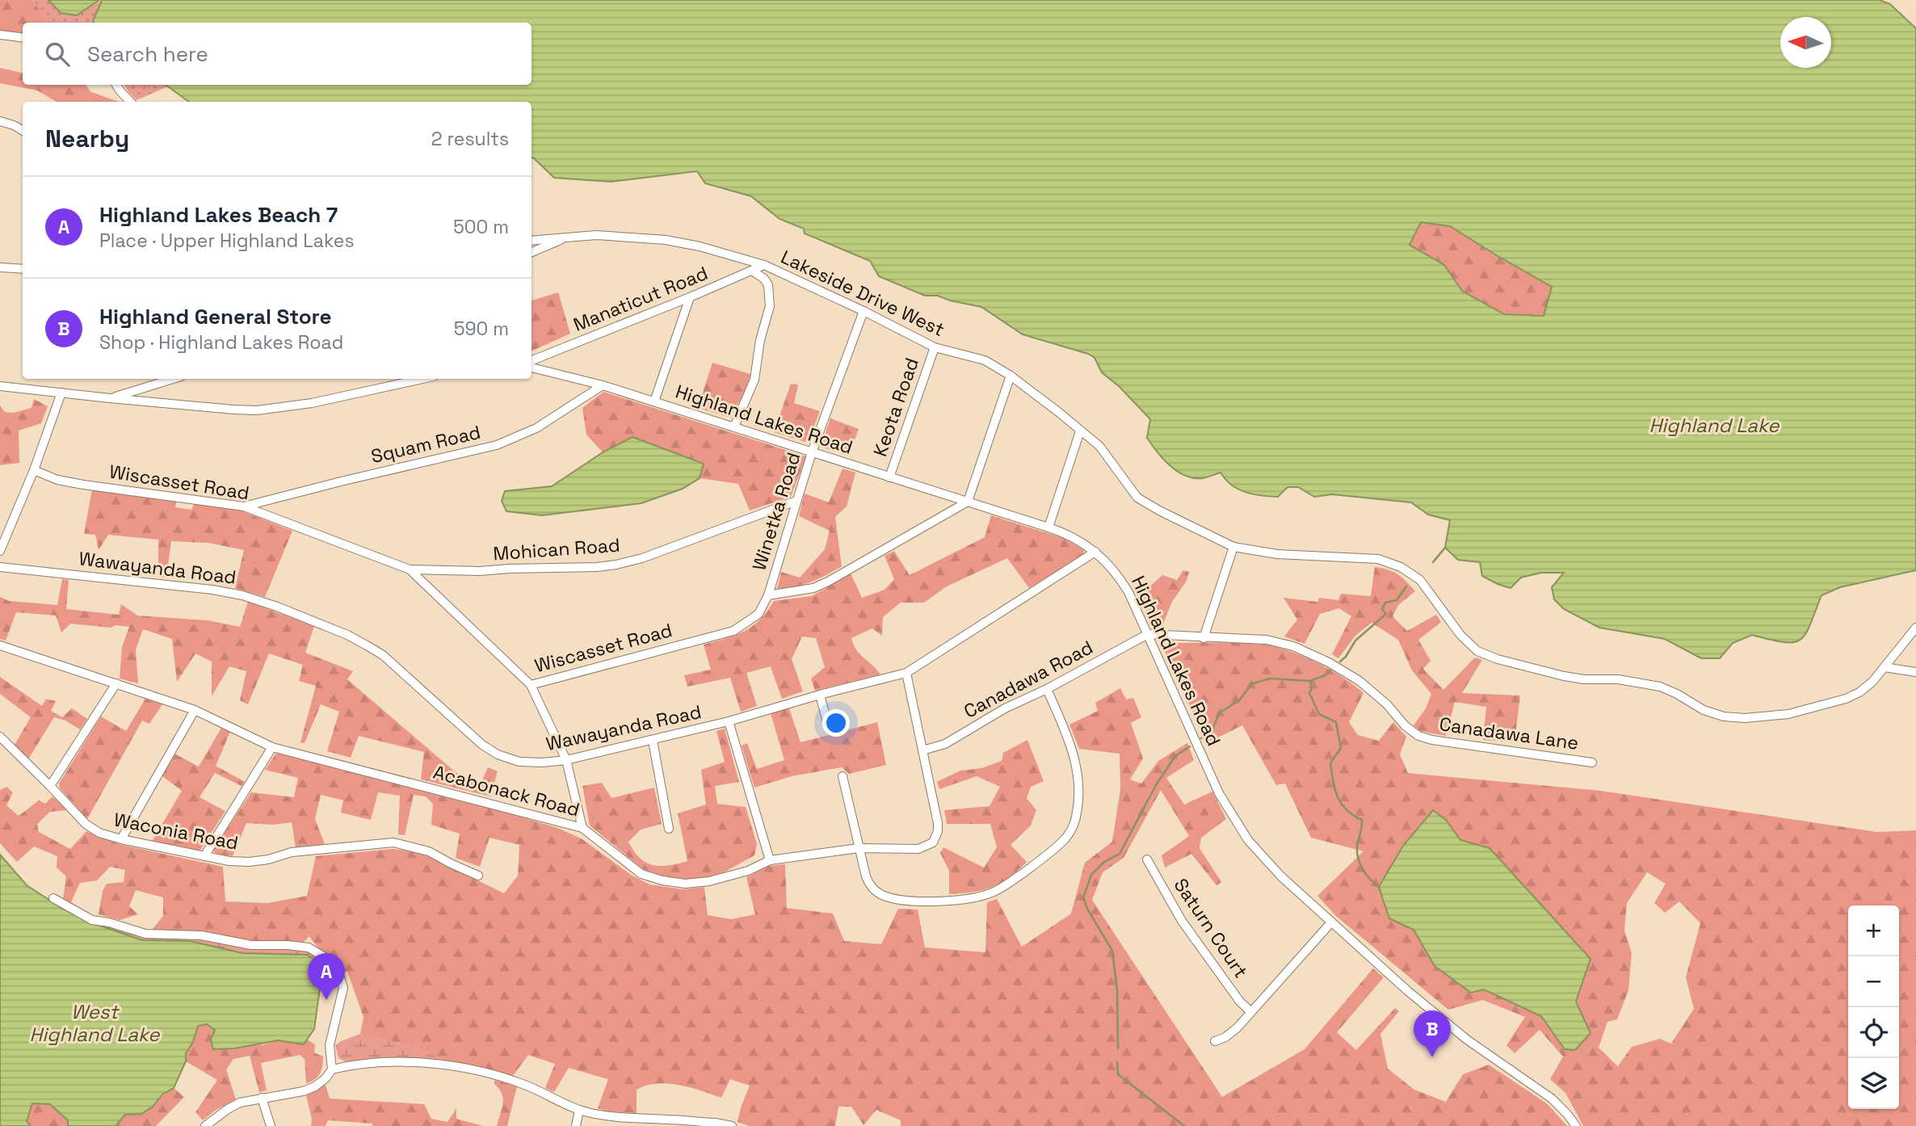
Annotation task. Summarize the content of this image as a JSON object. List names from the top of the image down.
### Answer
{
  "streets": {
    "street": [
      "Lakeside Drive West",
      "Manaticut Road",
      "Keota Road",
      "Highland Lakes Road",
      "Squam Road",
      "Wiscasset Road",
      "Winetka Road",
      "Mohican Road",
      "Wawayanda Road",
      "Canadawa Road",
      "Canadawa Lane",
      "Acabonack Road",
      "Waconia Road",
      "Saturn Court"
    ]
  },
  "crossings": [
    ["Lakeside Drive West", "Manaticut Road"],
    ["Lakeside Drive West", "Keota Road"],
    ["Lakeside Drive West", "Winetka Road"],
    ["Keota Road", "Highland Lakes Road"],
    ["Highland Lakes Road", "Squam Road"],
    ["Highland Lakes Road", "Winetka Road"],
    ["Highland Lakes Road", "Wawayanda Road"],
    ["Highland Lakes Road", "Canadawa Road"],
    ["Highland Lakes Road", "Canadawa Lane"],
    ["Squam Road", "Wiscasset Road"],
    ["Wiscasset Road", "Winetka Road"],
    ["Wiscasset Road", "Mohican Road"],
    ["Winetka Road", "Mohican Road"],
    ["Wawayanda Road", "Acabonack Road"],
    ["Canadawa Road", "Canadawa Lane"],
    ["Canadawa Road", "Acabonack Road"]
  ],
  "water": ["Highland Lake", "West Highland Lake"],
  "north": "left",
  "page": {
    "search": "Search here",
    "heading": ["Nearby", "2 results"],
    "list": [
      {
        "mark": "A",
        "name": "Highland Lakes Beach 7",
        "note": "Place · Upper Highland Lakes",
        "value": "500 m"
      },
      {
        "mark": "B",
        "name": "Highland General Store",
        "note": "Shop · Highland Lakes Road",
        "value": "590 m"
      }
    ],
    "map_buttons": ["+", "−"],
    "pins": ["A", "B"]
  }
}
